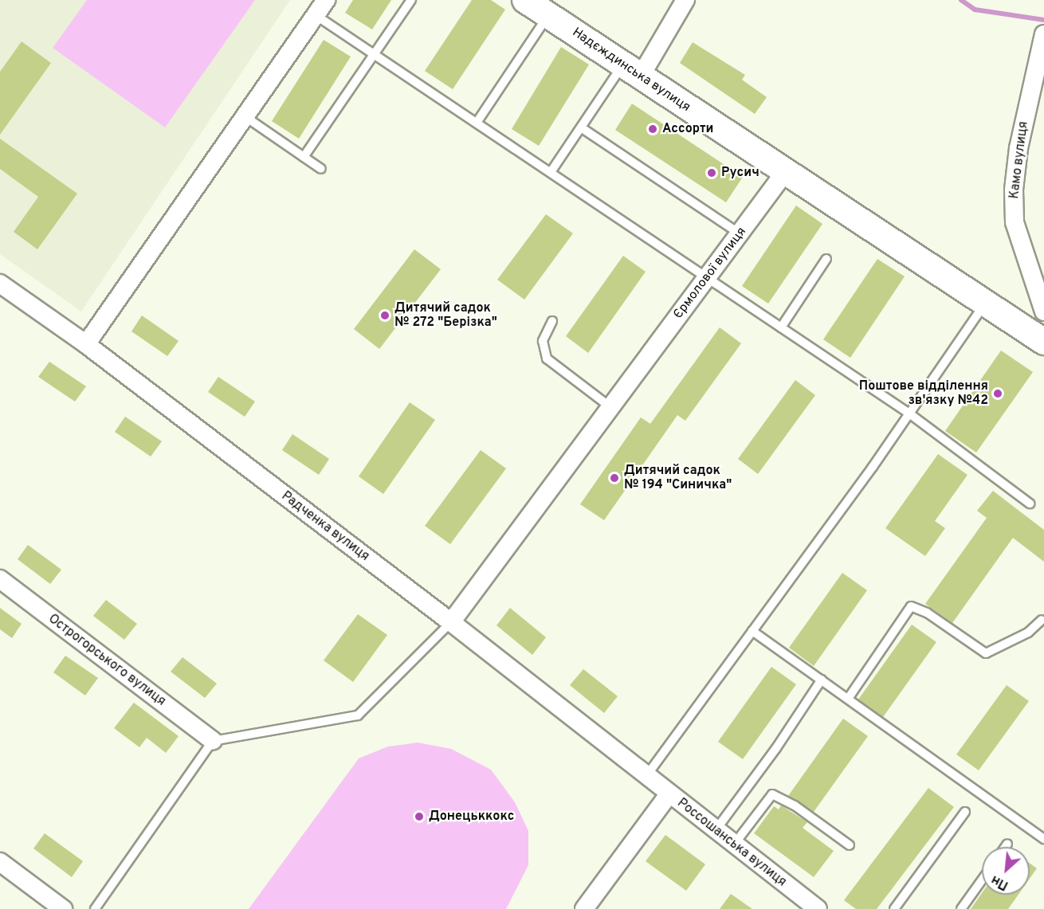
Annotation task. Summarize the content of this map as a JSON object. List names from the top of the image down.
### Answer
{
  "streets": {
    "street": [
      "Надєждинська вулиця",
      "Камо вулиця",
      "Єрмолової вулиця",
      "Радченка вулиця",
      "Острогорського вулиця",
      "Россошанська вулиця"
    ]
  },
  "crossings": [
    ["Надєждинська вулиця", "Єрмолової вулиця"],
    ["Єрмолової вулиця", "Радченка вулиця"],
    ["Радченка вулиця", "Россошанська вулиця"]
  ],
  "places": [
    "Ассорти",
    "Русич",
    "Дитячий садок № 272 \"Берізка\"",
    "Поштове відділення зв'язку №42",
    "Дитячий садок № 194 \"Синичка\"",
    "Донецьккокс"
  ],
  "north": "bottom left"
}
